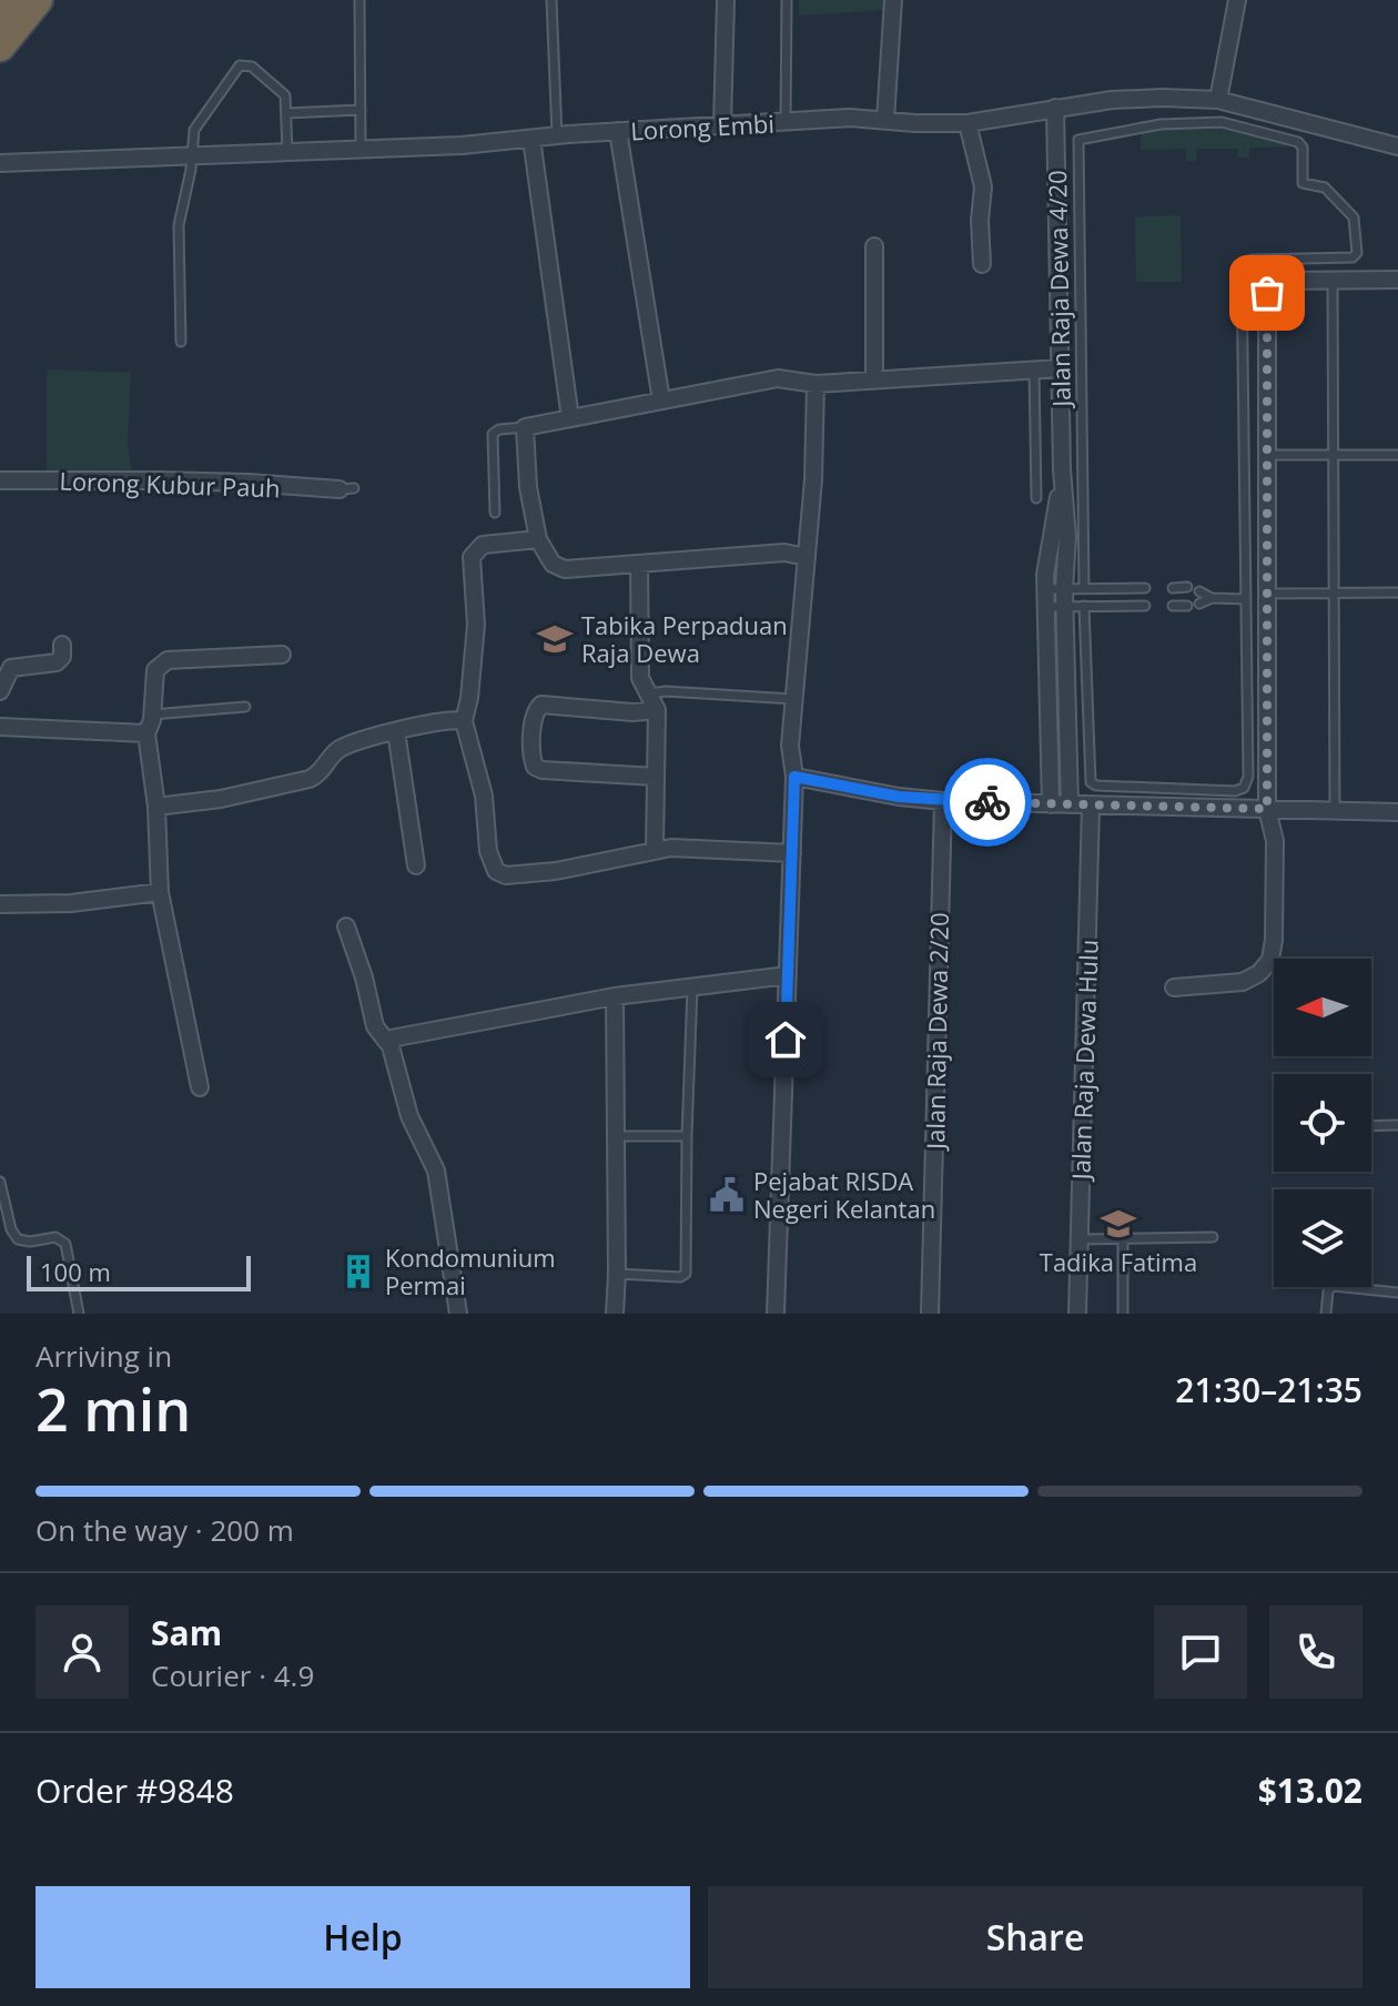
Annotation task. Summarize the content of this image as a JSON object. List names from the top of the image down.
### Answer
{
  "streets": {
    "street": [
      "Lorong Embi",
      "Jalan Raja Dewa 4/20",
      "Lorong Kubur Pauh",
      "Jalan Raja Dewa 2/20",
      "Jalan Raja Dewa Hulu"
    ]
  },
  "crossings": [
    ["Lorong Embi", "Jalan Raja Dewa 4/20"]
  ],
  "places": {
    "school or university": ["Tabika Perpaduan Raja Dewa", "Tadika Fatima"],
    "public building": ["Pejabat RISDA Negeri Kelantan"],
    "building": ["Kondomunium Permai"]
  },
  "scale_bar": "100 m",
  "north": "left",
  "page": {
    "scale": "100 m",
    "heading": ["2 min", "Arriving in", "21:30–21:35"],
    "panel": [
      "Sam",
      "Courier · 4.9",
      "Order #9848",
      "$13.02"
    ],
    "bar": "On the way · 200 m",
    "buttons": ["Help", "Share"]
  }
}
